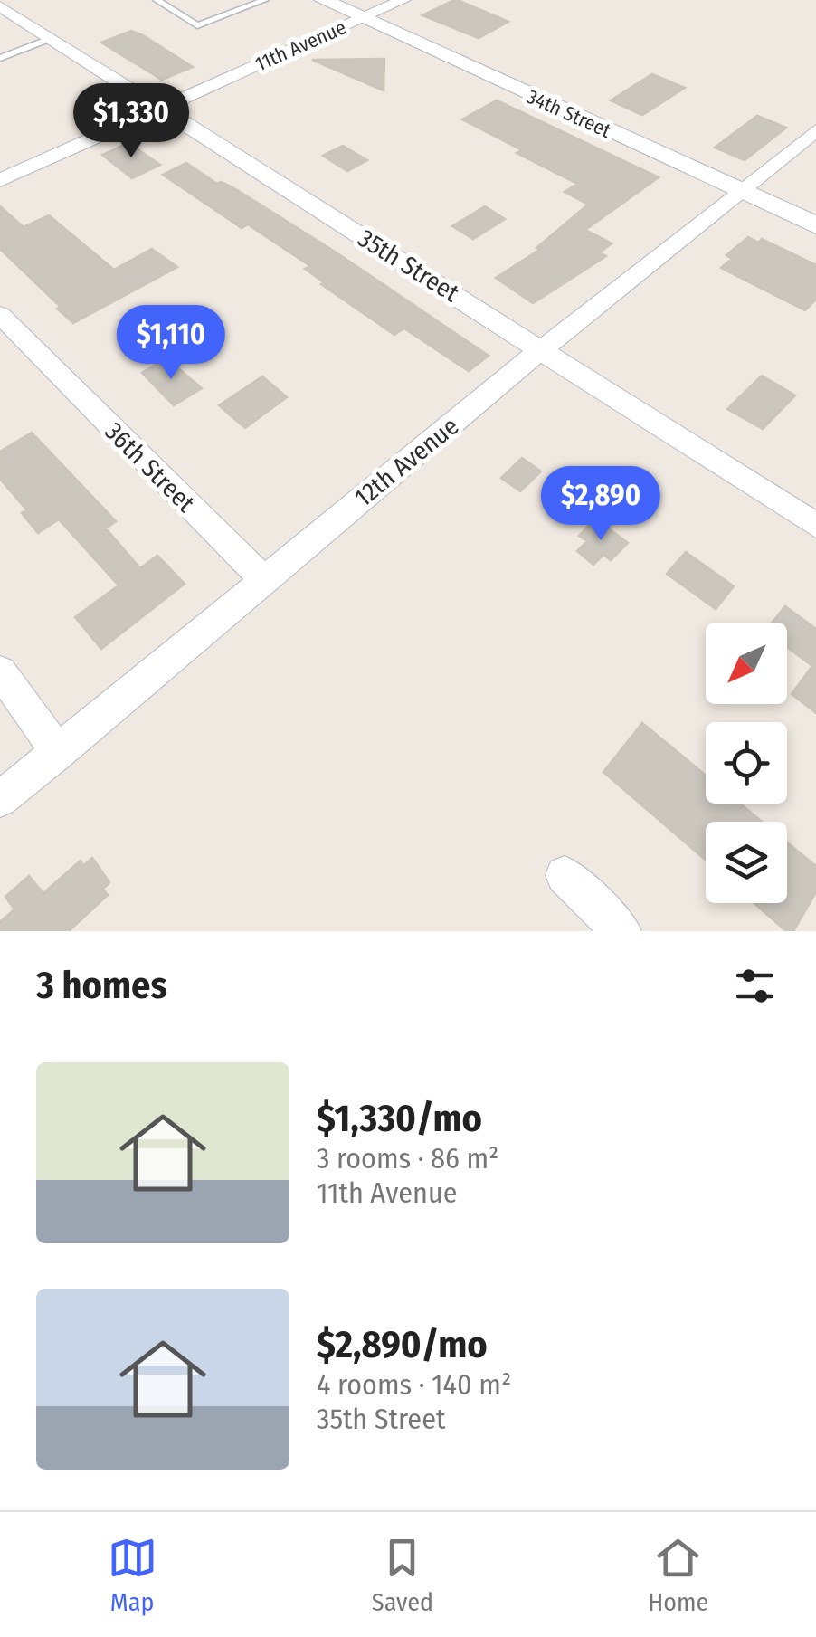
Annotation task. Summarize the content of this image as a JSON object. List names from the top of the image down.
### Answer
{
  "streets": {
    "street": [
      "11th Avenue",
      "34th Street",
      "35th Street",
      "12th Avenue",
      "36th Street"
    ]
  },
  "crossings": [
    ["11th Avenue", "34th Street"],
    ["11th Avenue", "35th Street"],
    ["34th Street", "12th Avenue"],
    ["35th Street", "12th Avenue"],
    ["12th Avenue", "36th Street"]
  ],
  "north": "bottom left",
  "page": {
    "price": ["$1,330", "$1,110", "$2,890"],
    "heading": "3 homes",
    "list": [
      {
        "name": "$1,330/mo",
        "note": "3 rooms · 86 m² · 11th Avenue"
      },
      {
        "name": "$2,890/mo",
        "note": "4 rooms · 140 m² · 35th Street"
      }
    ],
    "tabs": ["Map", "Saved", "Home"]
  }
}
